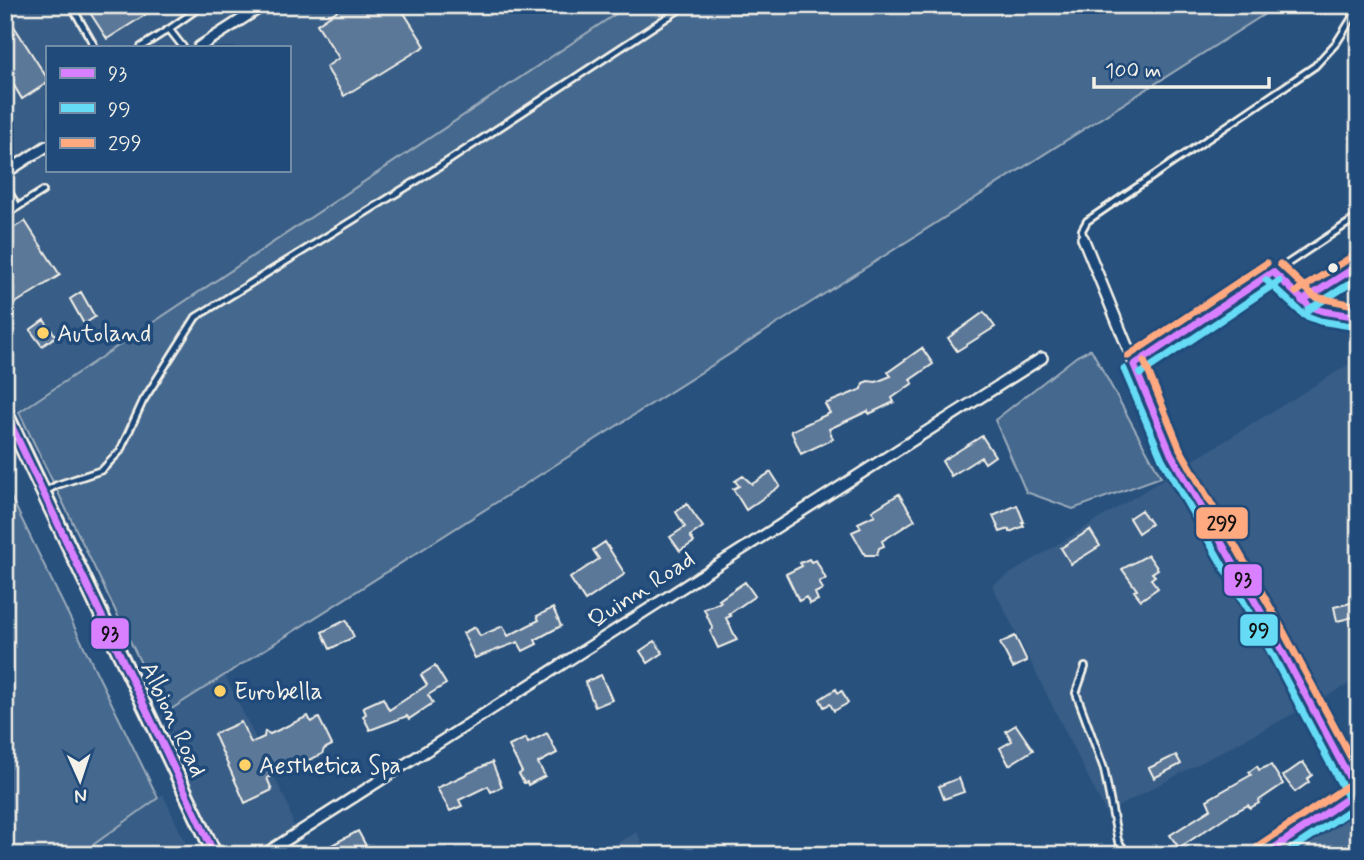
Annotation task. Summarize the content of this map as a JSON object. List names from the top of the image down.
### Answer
{
  "streets": {
    "main road": ["Albion Road"],
    "street": ["Quinn Road"]
  },
  "places": ["Autoland", "Eurobella", "Aesthetica Spa"],
  "lines": ["transit line 299", "transit line 93", "transit line 99"],
  "legend": ["93", "99", "299"],
  "scale_bar": "100 m",
  "north": "bottom"
}
